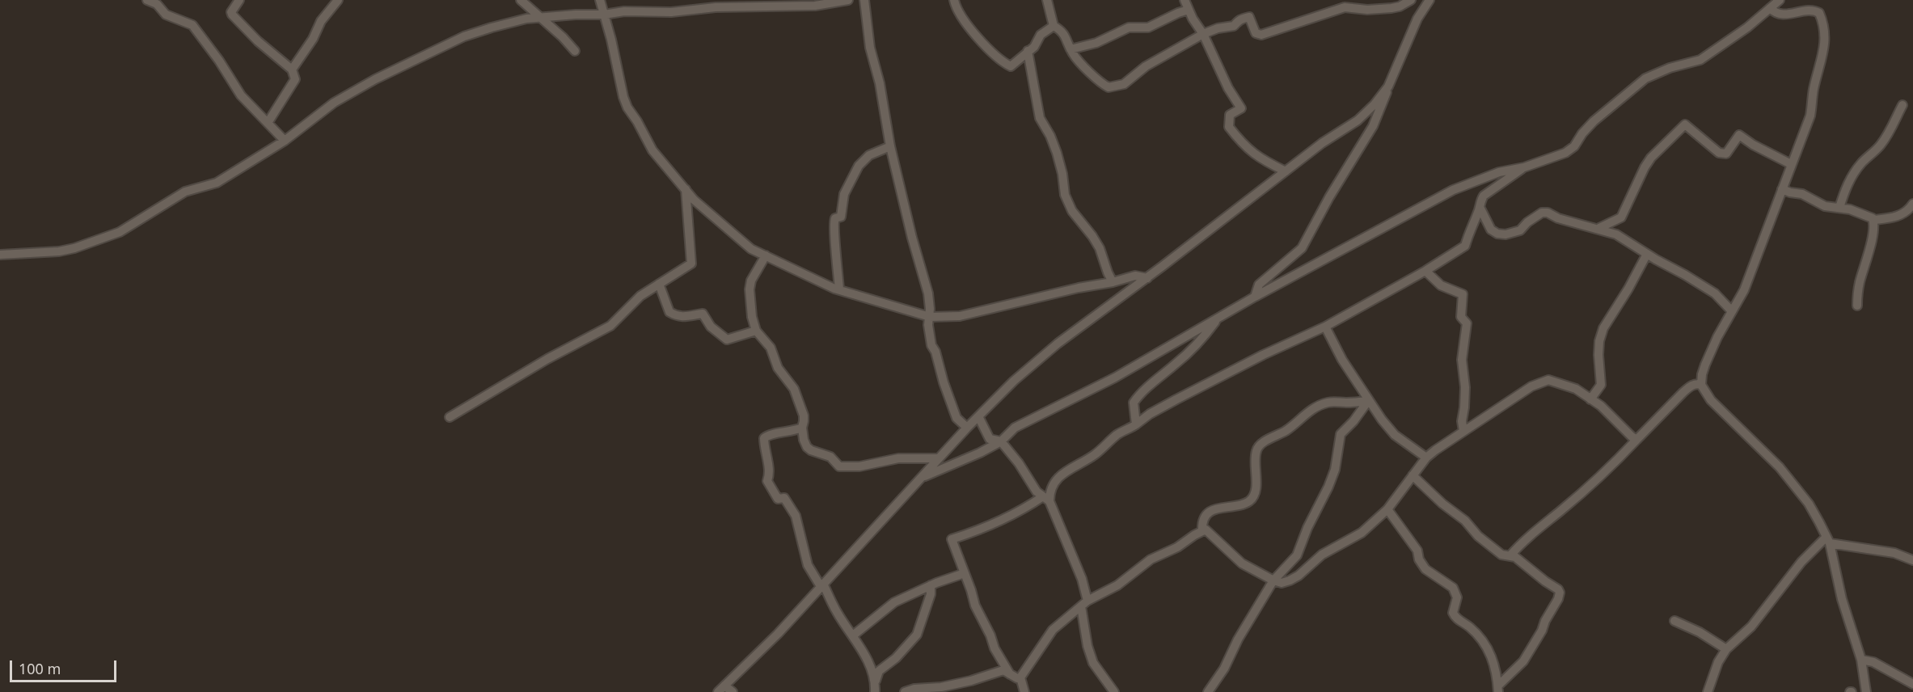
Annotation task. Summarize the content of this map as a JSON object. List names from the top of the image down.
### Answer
{
  "scale_bar": "100 m"
}
